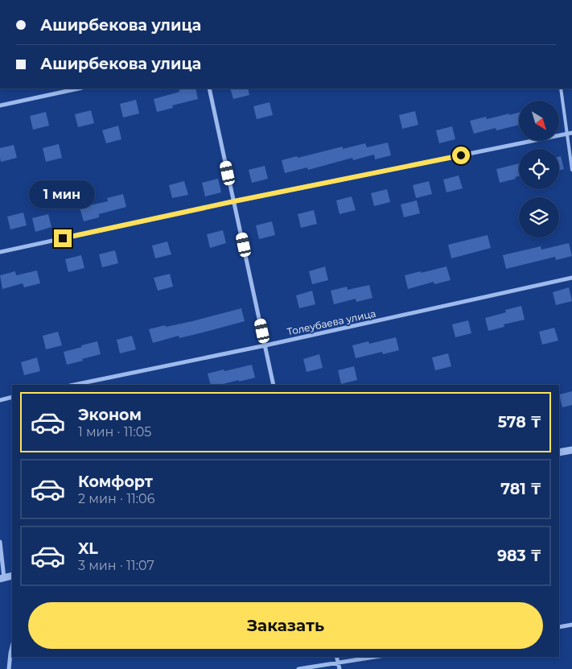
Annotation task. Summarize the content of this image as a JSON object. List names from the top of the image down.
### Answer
{
  "streets": {
    "street": ["Толеубаева улица"]
  },
  "north": "bottom right",
  "page": {
    "banner": ["Аширбекова улица", "Аширбекова улица"],
    "bubble": "1 мин",
    "list": [
      {
        "name": "Эконом",
        "note": "1 мин · 11:05",
        "value": "578 ₸"
      },
      {
        "name": "Комфорт",
        "note": "2 мин · 11:06",
        "value": "781 ₸"
      },
      {
        "name": "XL",
        "note": "3 мин · 11:07",
        "value": "983 ₸"
      }
    ],
    "buttons": "Заказать"
  }
}
